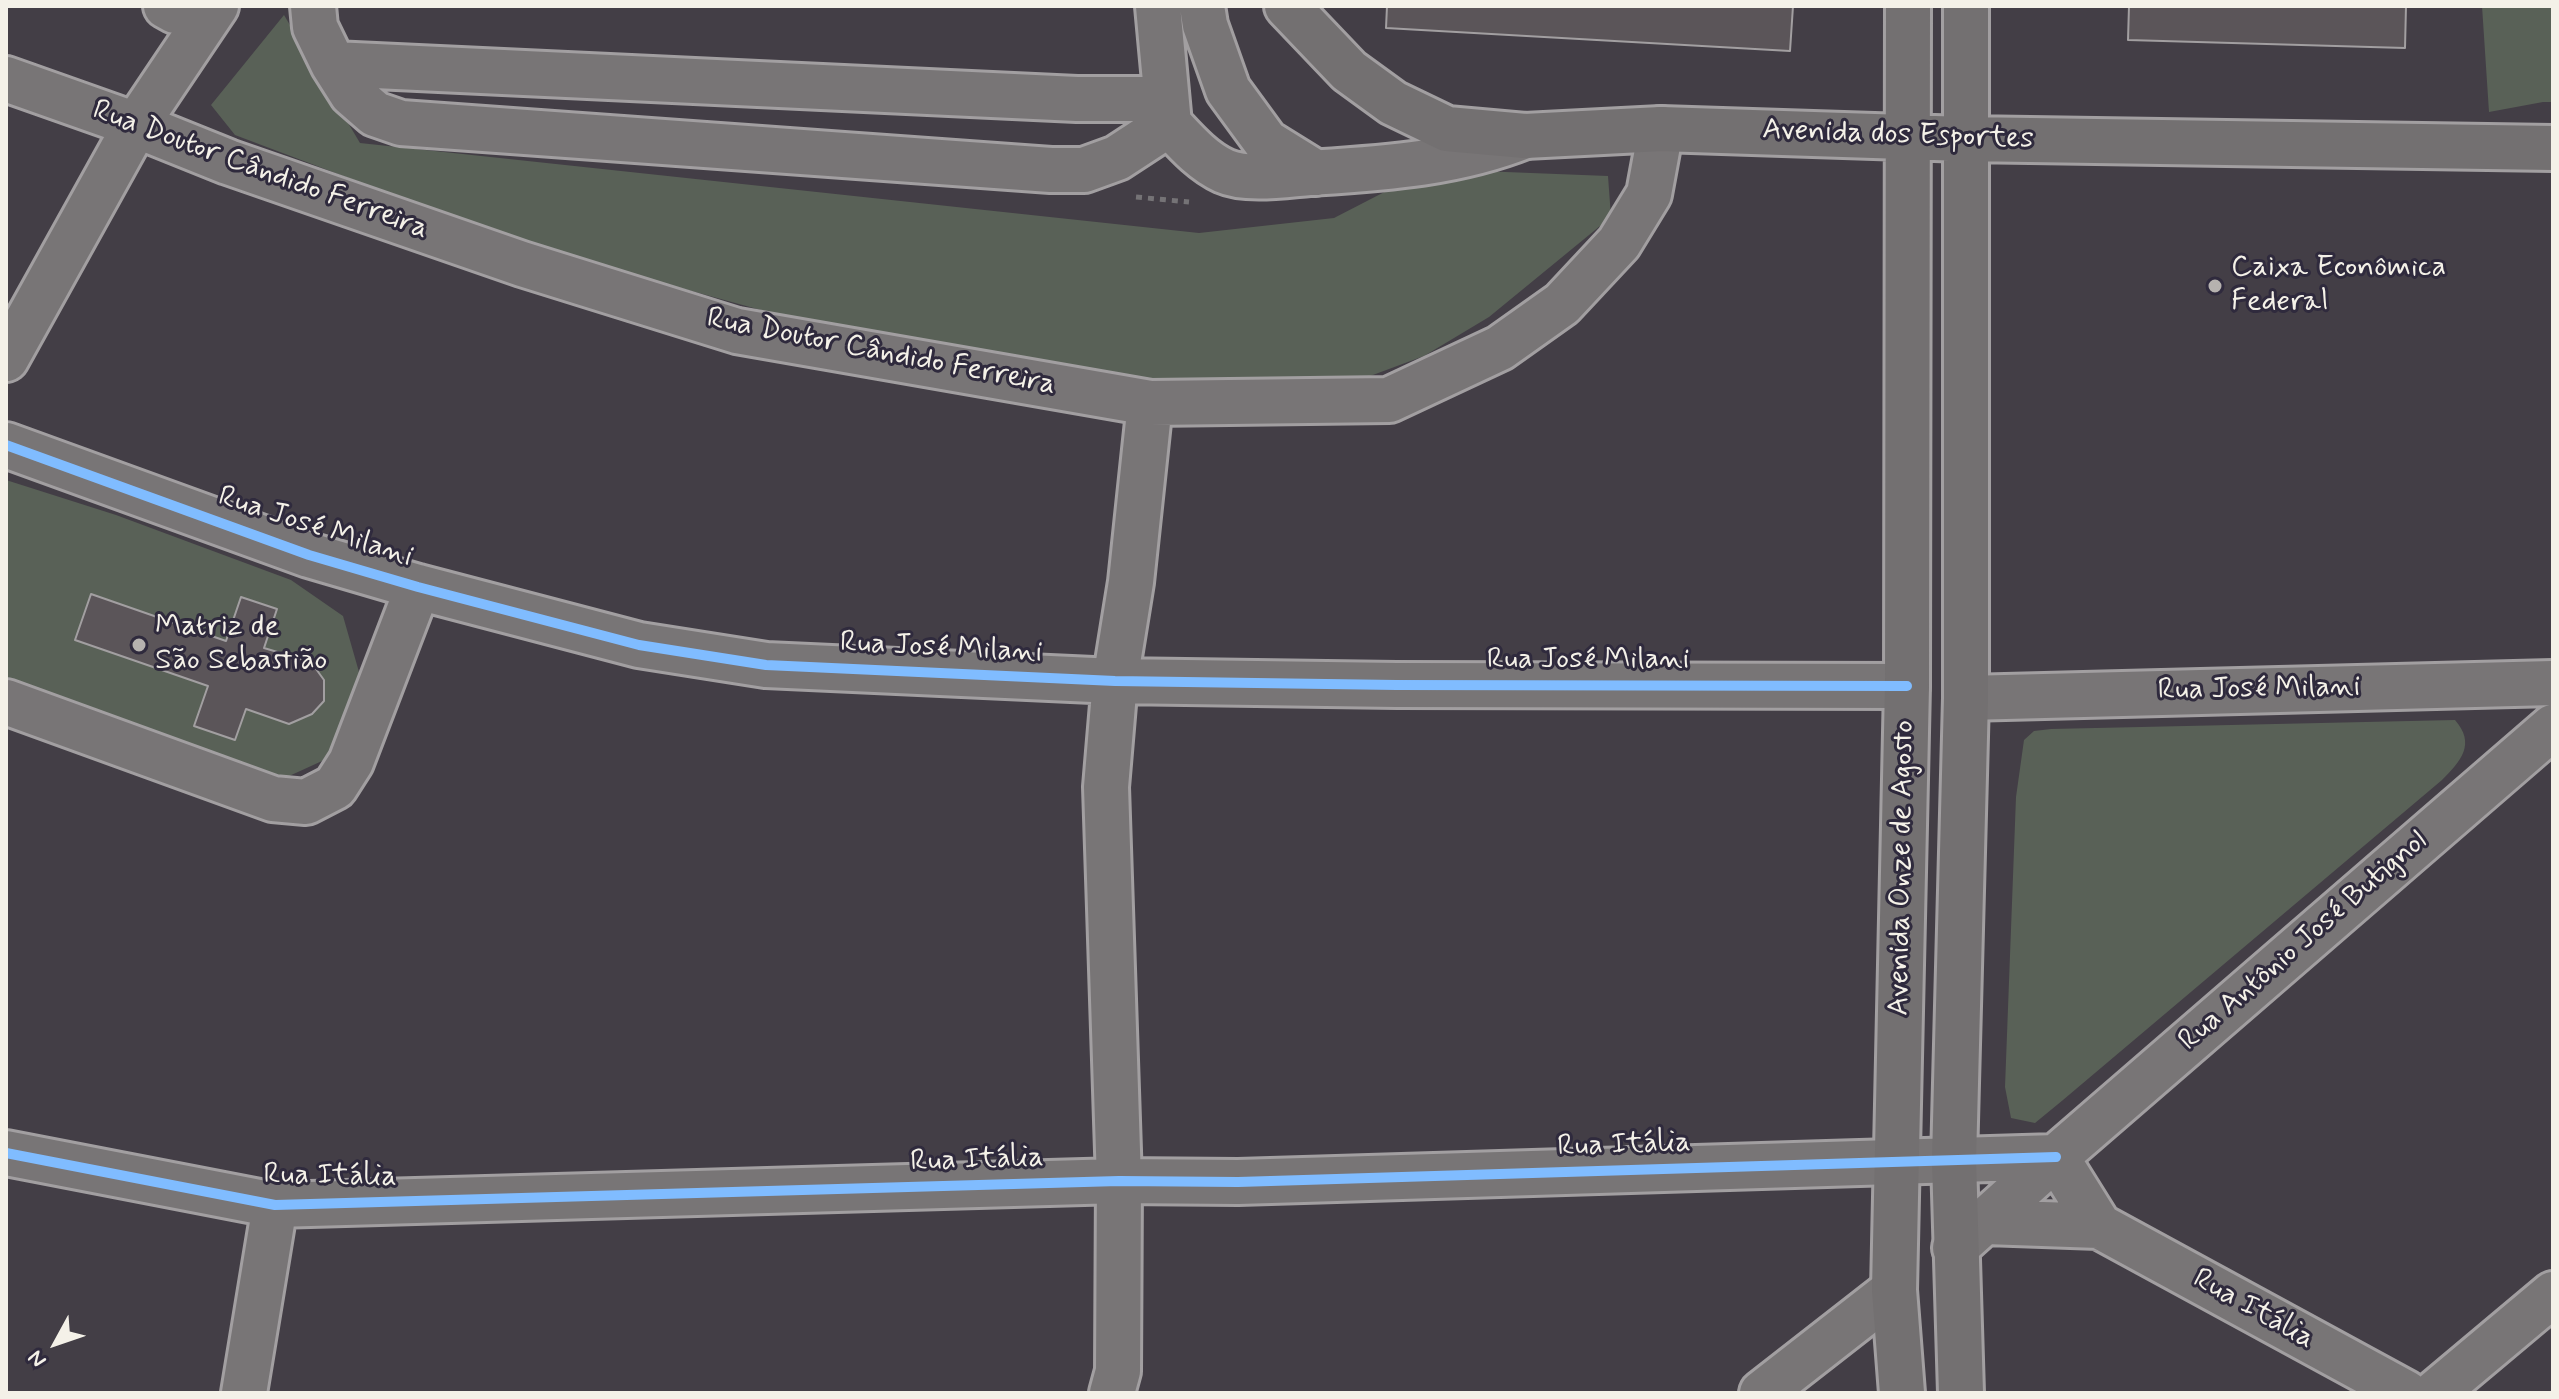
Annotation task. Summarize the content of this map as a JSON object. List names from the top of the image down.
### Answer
{
  "streets": {
    "main road": ["Avenida dos Esportes", "Avenida Onze de Agosto"],
    "street": [
      "Rua Doutor Cândido Ferreira",
      "Rua José Milani",
      "Rua Antônio José Butignol",
      "Rua Itália"
    ]
  },
  "crossings": [
    ["Avenida dos Esportes", "Rua Doutor Cândido Ferreira"],
    ["Avenida dos Esportes", "Avenida Onze de Agosto"],
    ["Rua José Milani", "Avenida Onze de Agosto"],
    ["Avenida Onze de Agosto", "Rua Antônio José Butignol"],
    ["Avenida Onze de Agosto", "Rua Itália"],
    ["Rua Antônio José Butignol", "Rua Itália"]
  ],
  "places": ["Caixa Econômica Federal", "Matriz de São Sebastião"],
  "north": "bottom left"
}
